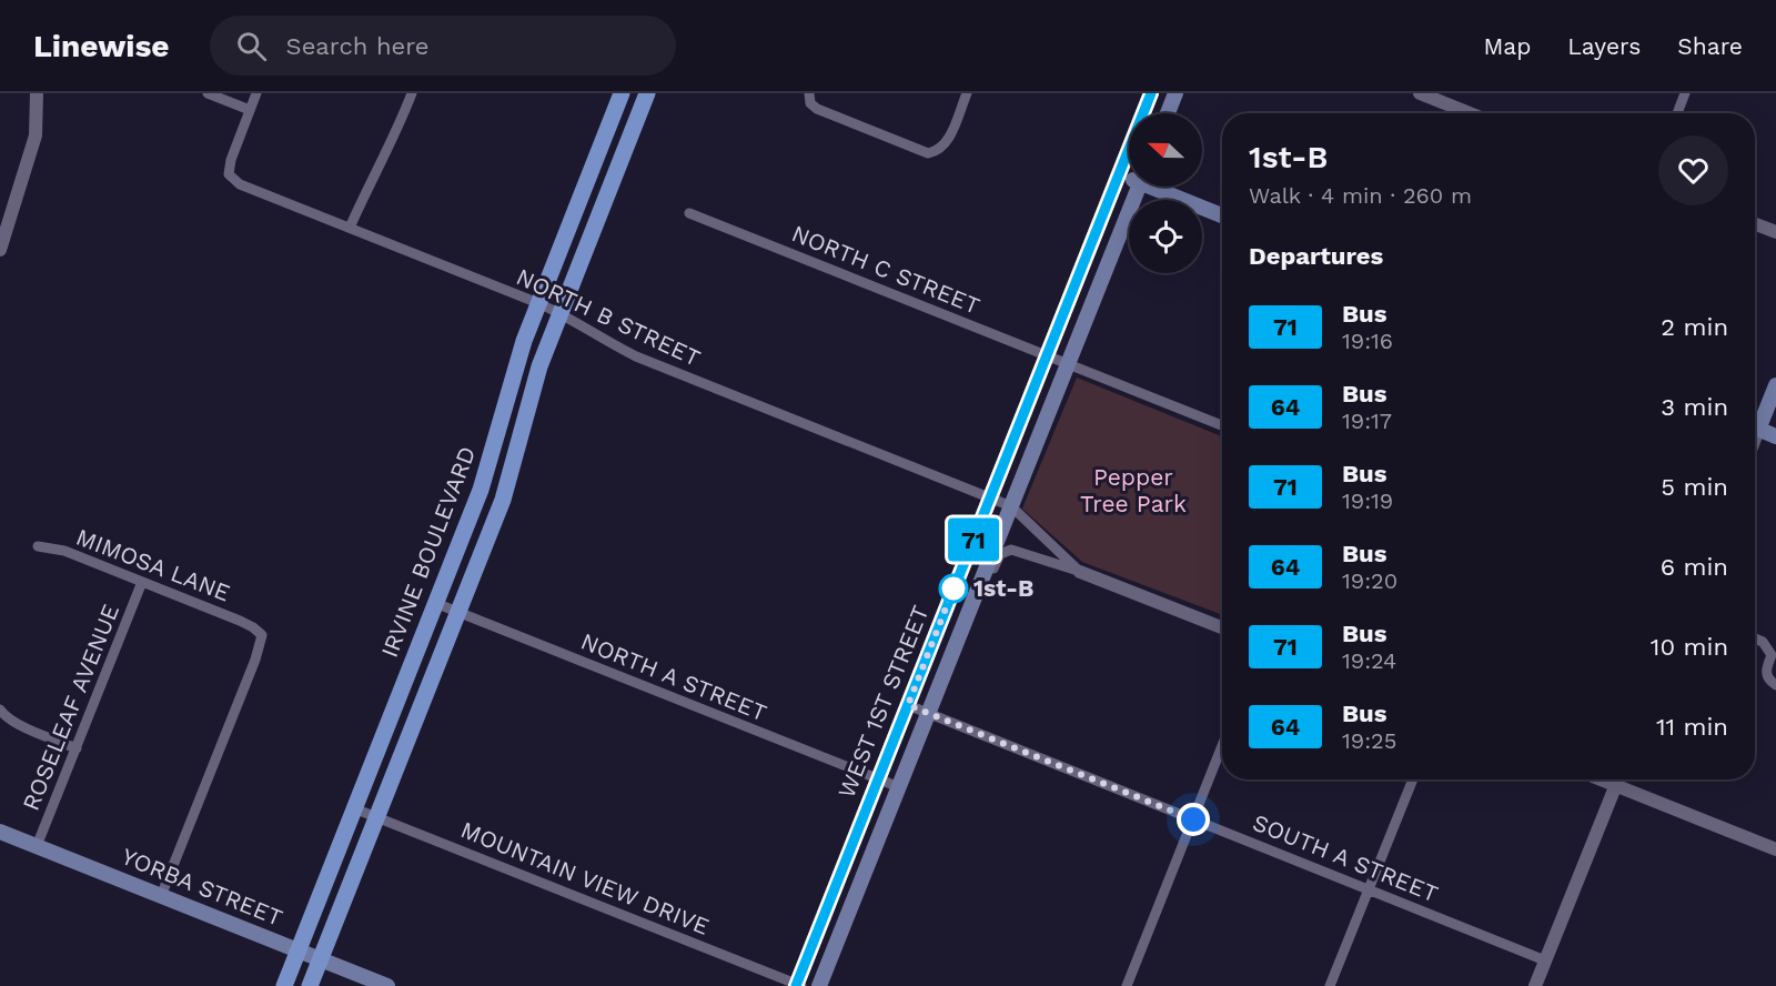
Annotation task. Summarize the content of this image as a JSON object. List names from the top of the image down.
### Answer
{
  "streets": {
    "main road": ["IRVINE BOULEVARD", "WEST 1ST STREET", "YORBA STREET"],
    "street": [
      "NORTH C STREET",
      "NORTH B STREET",
      "MIMOSA LANE",
      "NORTH A STREET",
      "ROSELEAF AVENUE",
      "SOUTH A STREET",
      "MOUNTAIN VIEW DRIVE"
    ]
  },
  "crossings": [
    ["NORTH C STREET", "WEST 1ST STREET"],
    ["NORTH B STREET", "IRVINE BOULEVARD"],
    ["NORTH B STREET", "WEST 1ST STREET"],
    ["IRVINE BOULEVARD", "NORTH A STREET"],
    ["IRVINE BOULEVARD", "MOUNTAIN VIEW DRIVE"],
    ["IRVINE BOULEVARD", "YORBA STREET"],
    ["MIMOSA LANE", "ROSELEAF AVENUE"],
    ["MIMOSA LANE", "YORBA STREET"],
    ["NORTH A STREET", "WEST 1ST STREET"],
    ["WEST 1ST STREET", "SOUTH A STREET"],
    ["WEST 1ST STREET", "MOUNTAIN VIEW DRIVE"],
    ["ROSELEAF AVENUE", "YORBA STREET"]
  ],
  "parks": ["Pepper Tree Park"],
  "places": ["1st-B"],
  "lines": ["bus line 71"],
  "north": "left",
  "page": {
    "header": "Linewise",
    "search": "Search here",
    "nav": ["Map", "Layers", "Share"],
    "on_map": "71",
    "heading": [
      ["1st-B", "Walk · 4 min · 260 m"],
      "Departures"
    ],
    "list": [
      {
        "mark": "71",
        "name": "Bus",
        "note": "19:16",
        "value": "2 min"
      },
      {
        "mark": "64",
        "name": "Bus",
        "note": "19:17",
        "value": "3 min"
      },
      {
        "mark": "71",
        "name": "Bus",
        "note": "19:19",
        "value": "5 min"
      },
      {
        "mark": "64",
        "name": "Bus",
        "note": "19:20",
        "value": "6 min"
      },
      {
        "mark": "71",
        "name": "Bus",
        "note": "19:24",
        "value": "10 min"
      },
      {
        "mark": "64",
        "name": "Bus",
        "note": "19:25",
        "value": "11 min"
      }
    ]
  }
}
